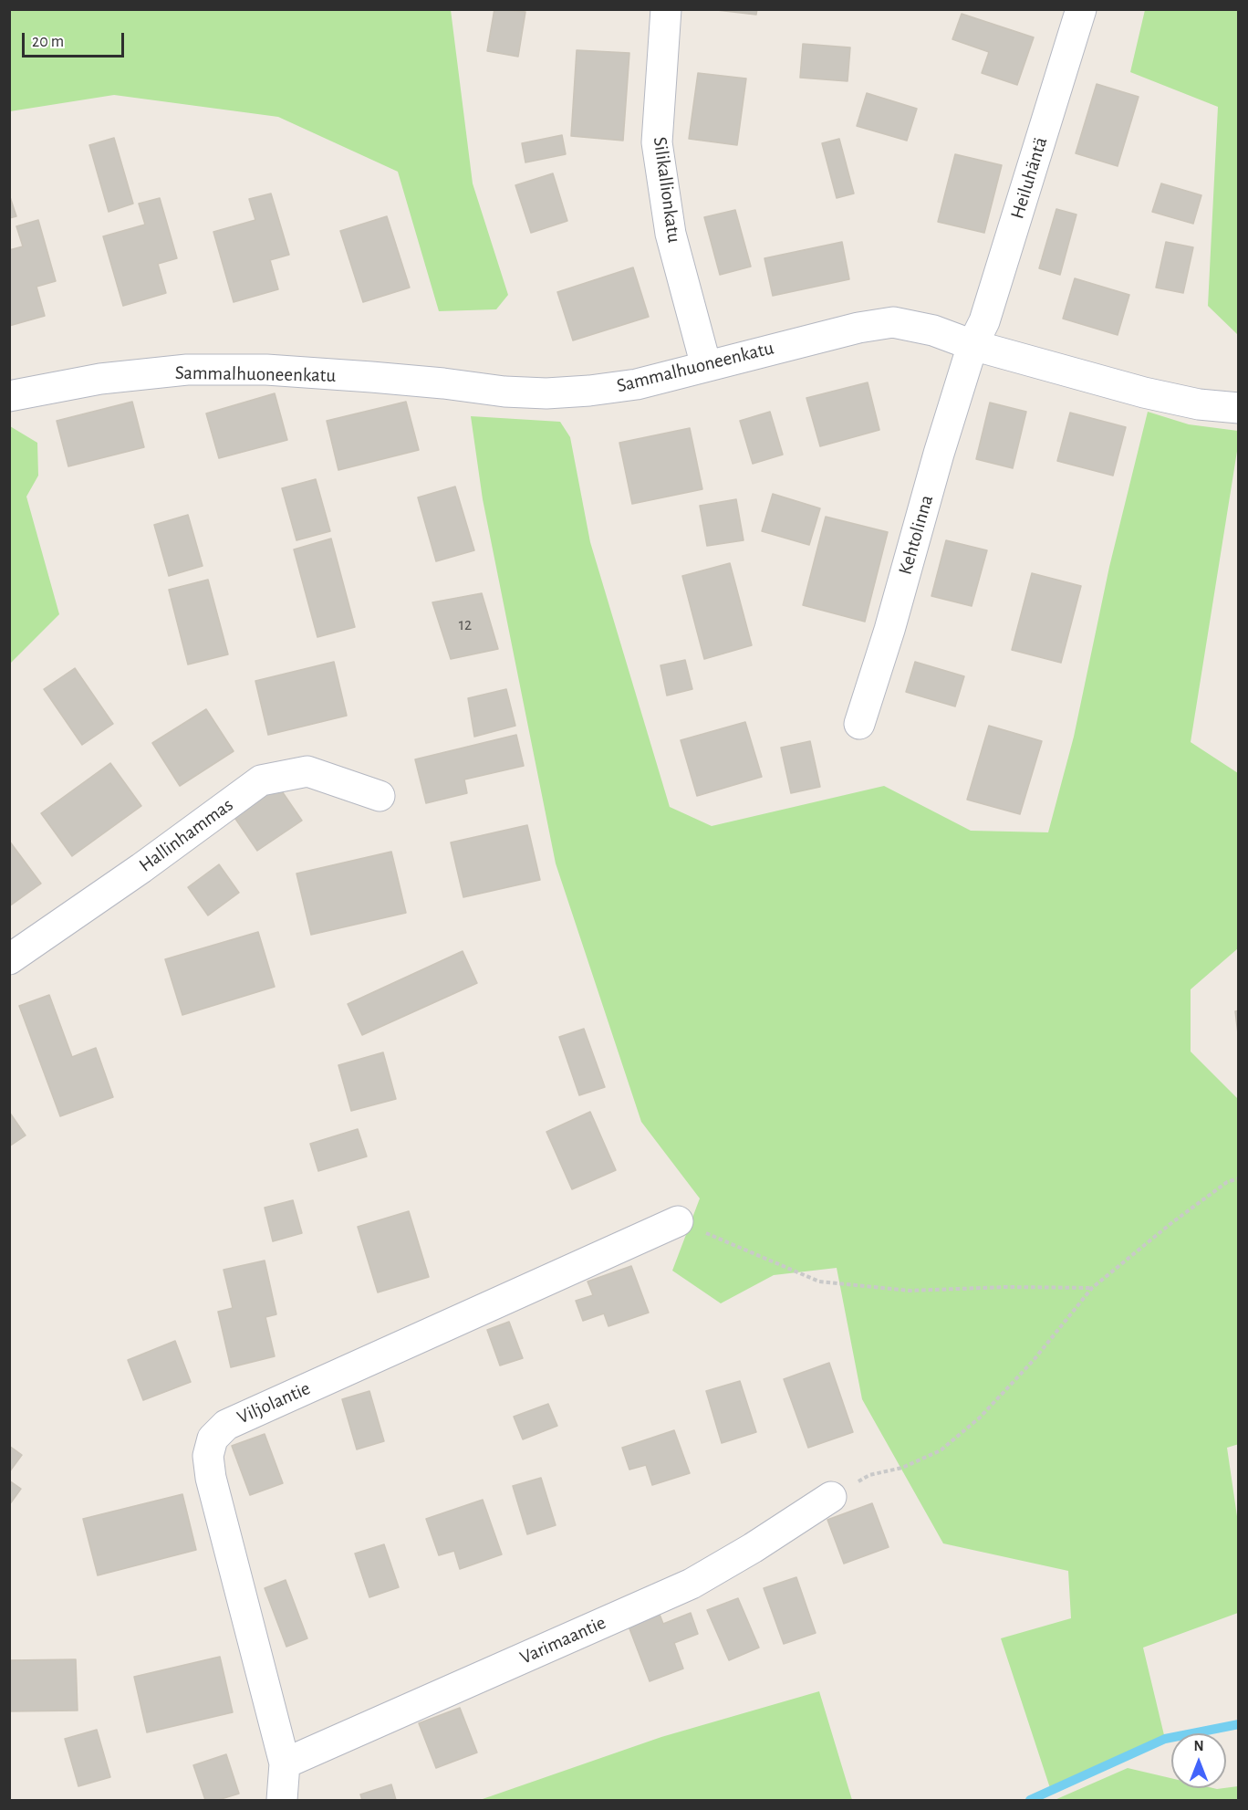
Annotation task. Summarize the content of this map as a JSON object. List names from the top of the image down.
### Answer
{
  "streets": {
    "street": [
      "Heiluhäntä",
      "Silikallionkatu",
      "Sammalhuoneenkatu",
      "Kehtolinna",
      "Hallinhammas",
      "Viljolantie",
      "Varimaantie"
    ]
  },
  "crossings": [
    ["Heiluhäntä", "Sammalhuoneenkatu"],
    ["Heiluhäntä", "Kehtolinna"],
    ["Silikallionkatu", "Sammalhuoneenkatu"],
    ["Sammalhuoneenkatu", "Kehtolinna"],
    ["Viljolantie", "Varimaantie"]
  ],
  "house_numbers": ["12"],
  "scale_bar": "20 m",
  "north": "top"
}
